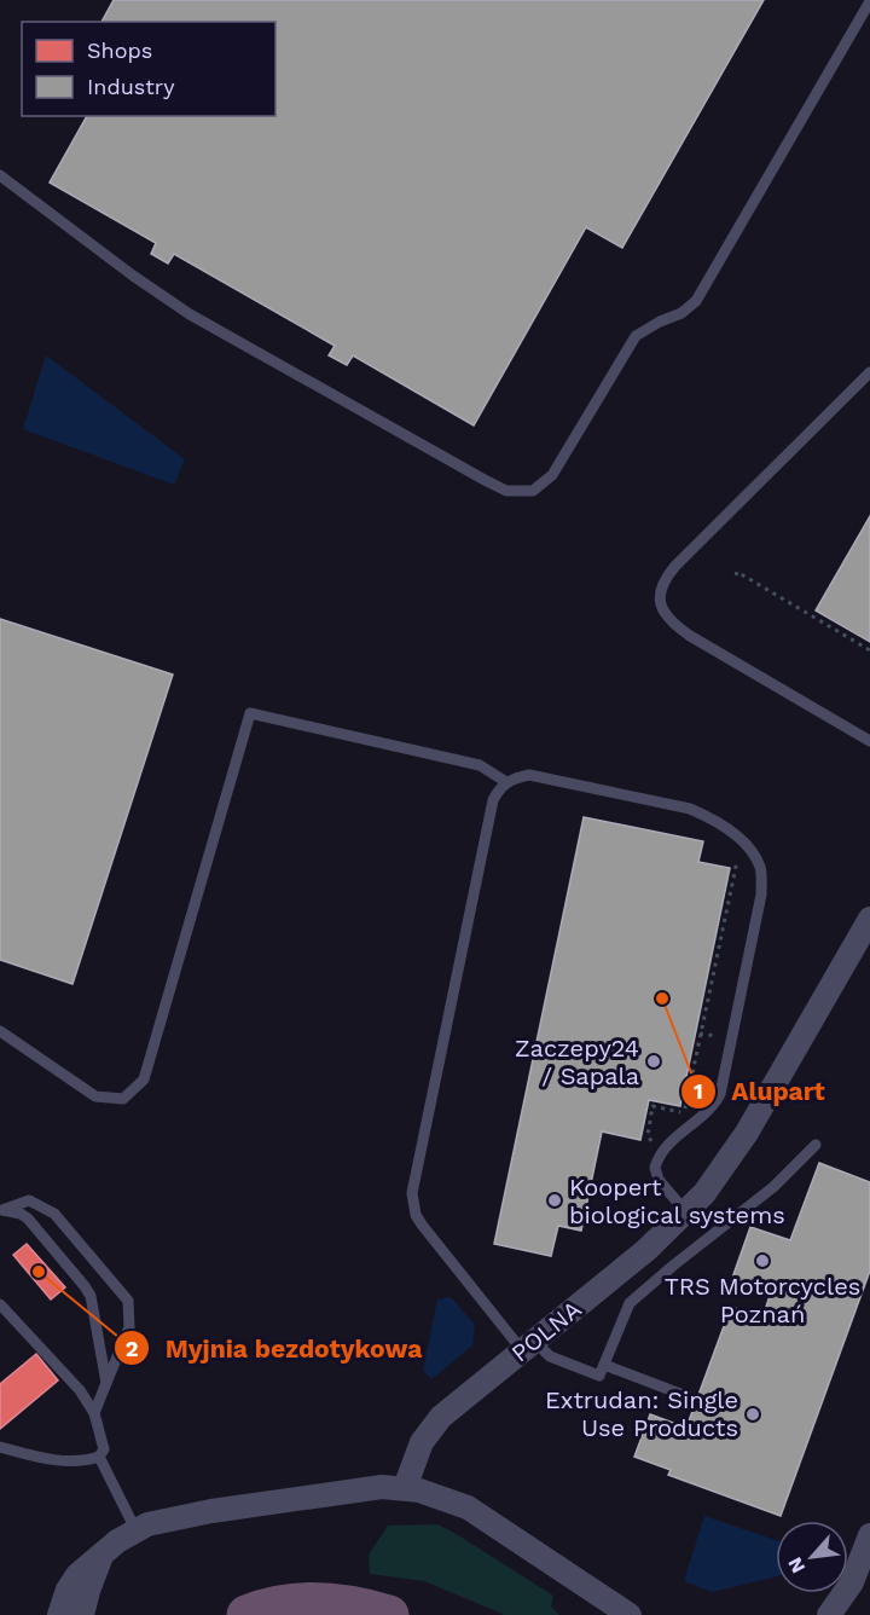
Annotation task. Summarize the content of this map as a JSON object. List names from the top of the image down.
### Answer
{
  "streets": {
    "street": ["POLNA"]
  },
  "places": [
    "Alupart",
    "Zaczepy24 / Sapala",
    "Koopert biological systems",
    "TRS Motorcycles Poznań",
    "Myjnia bezdotykowa",
    "Extrudan: Single Use Products"
  ],
  "legend": ["Shops", "Industry"],
  "north": "bottom left"
}
